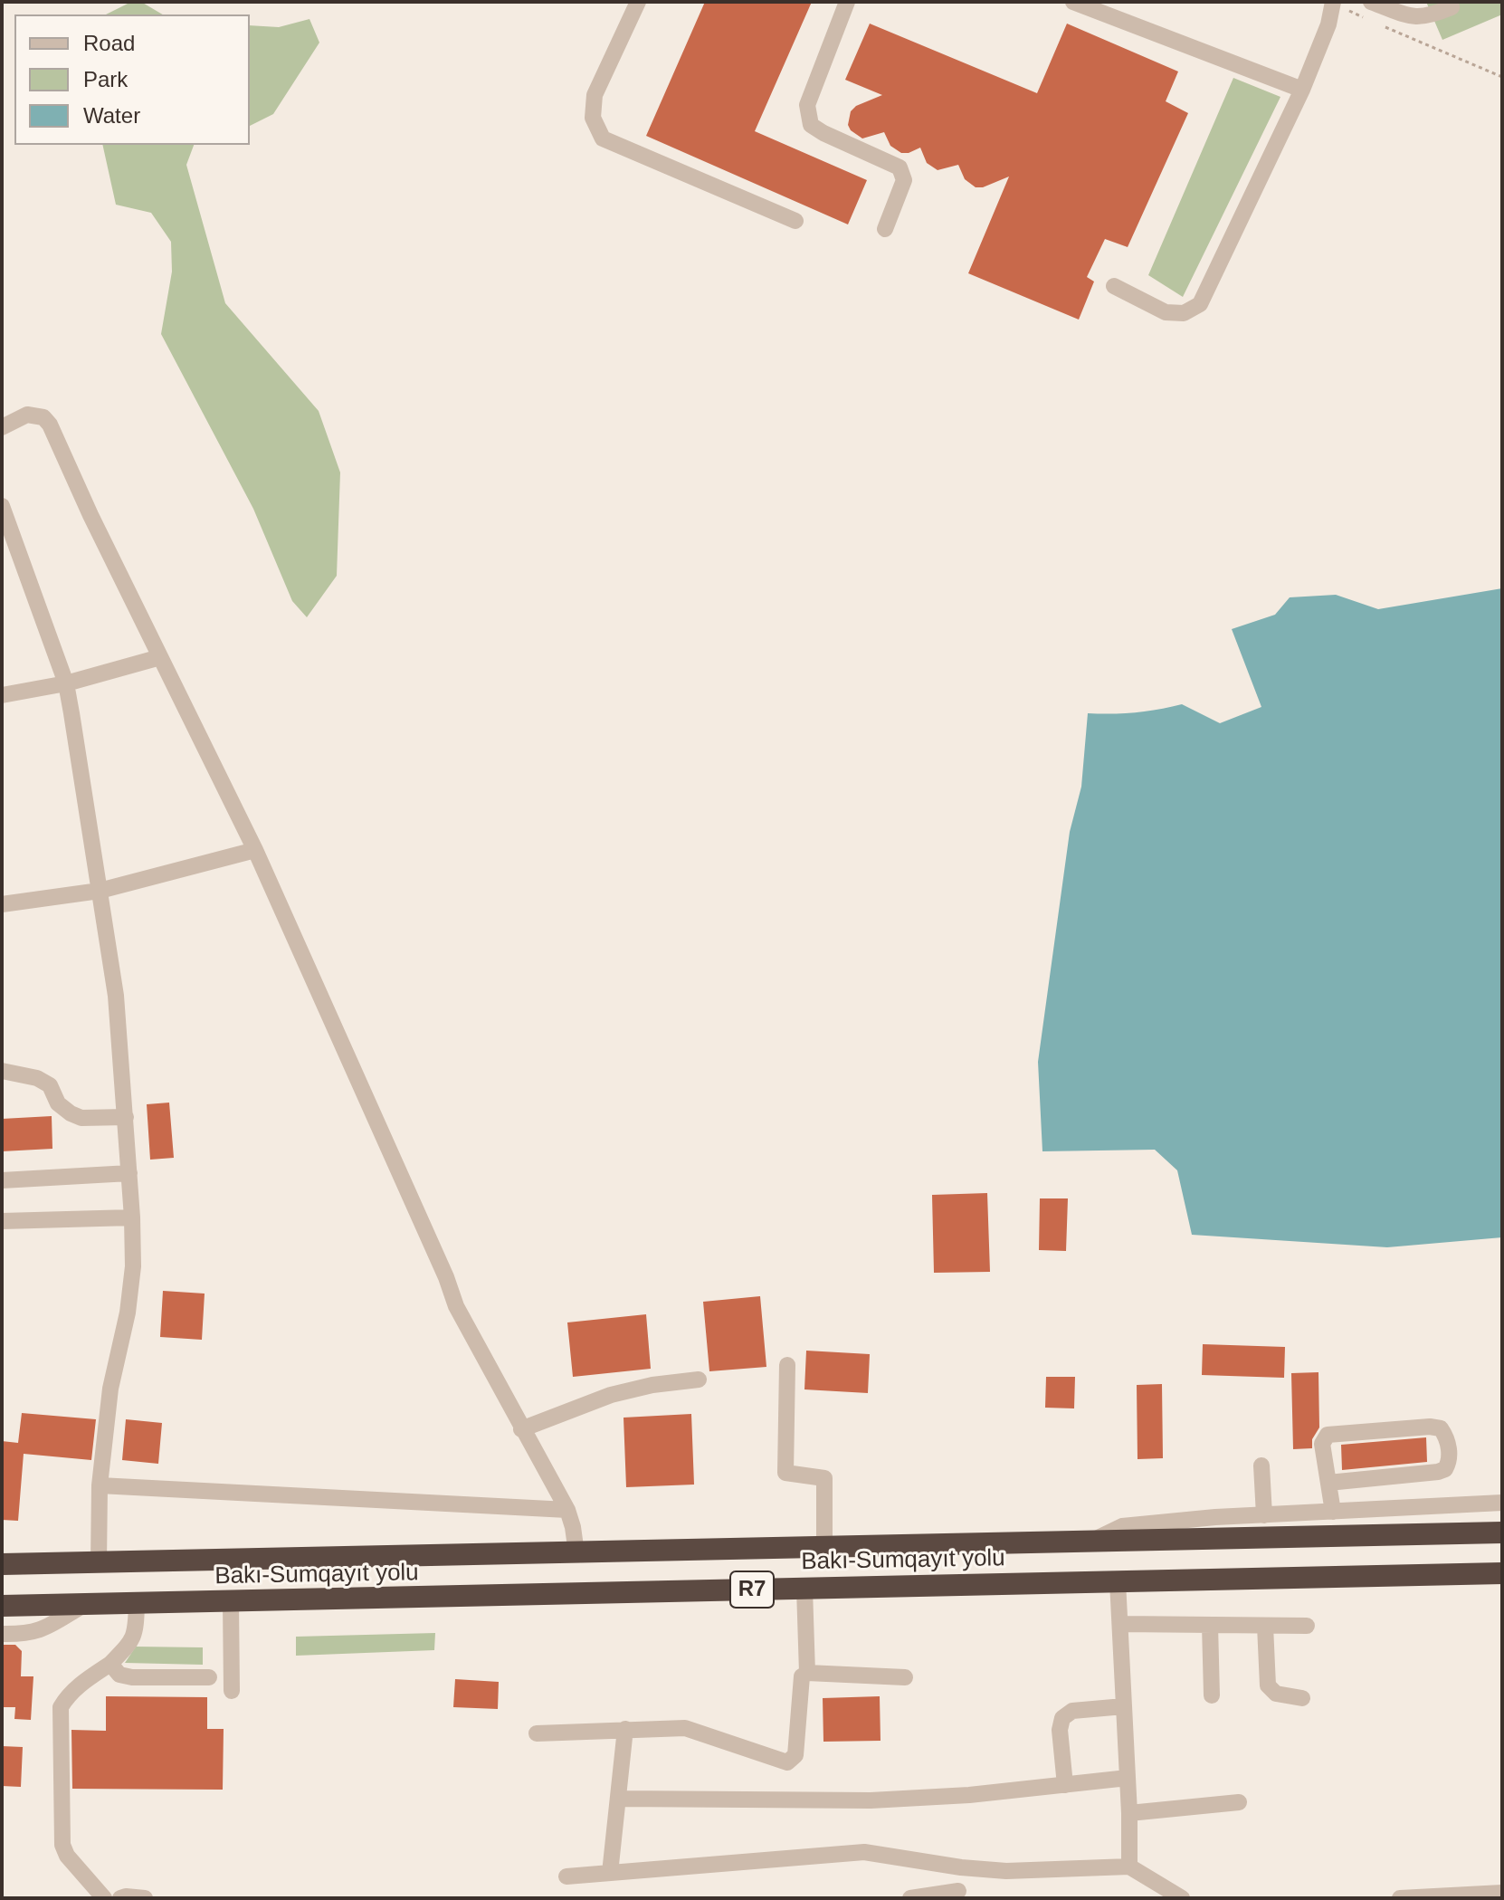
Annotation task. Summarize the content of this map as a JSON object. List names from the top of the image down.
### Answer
{
  "streets": {
    "highway": ["Bakı-Sumqayıt yolu", "R7"]
  },
  "legend": ["Road", "Park", "Water"]
}
